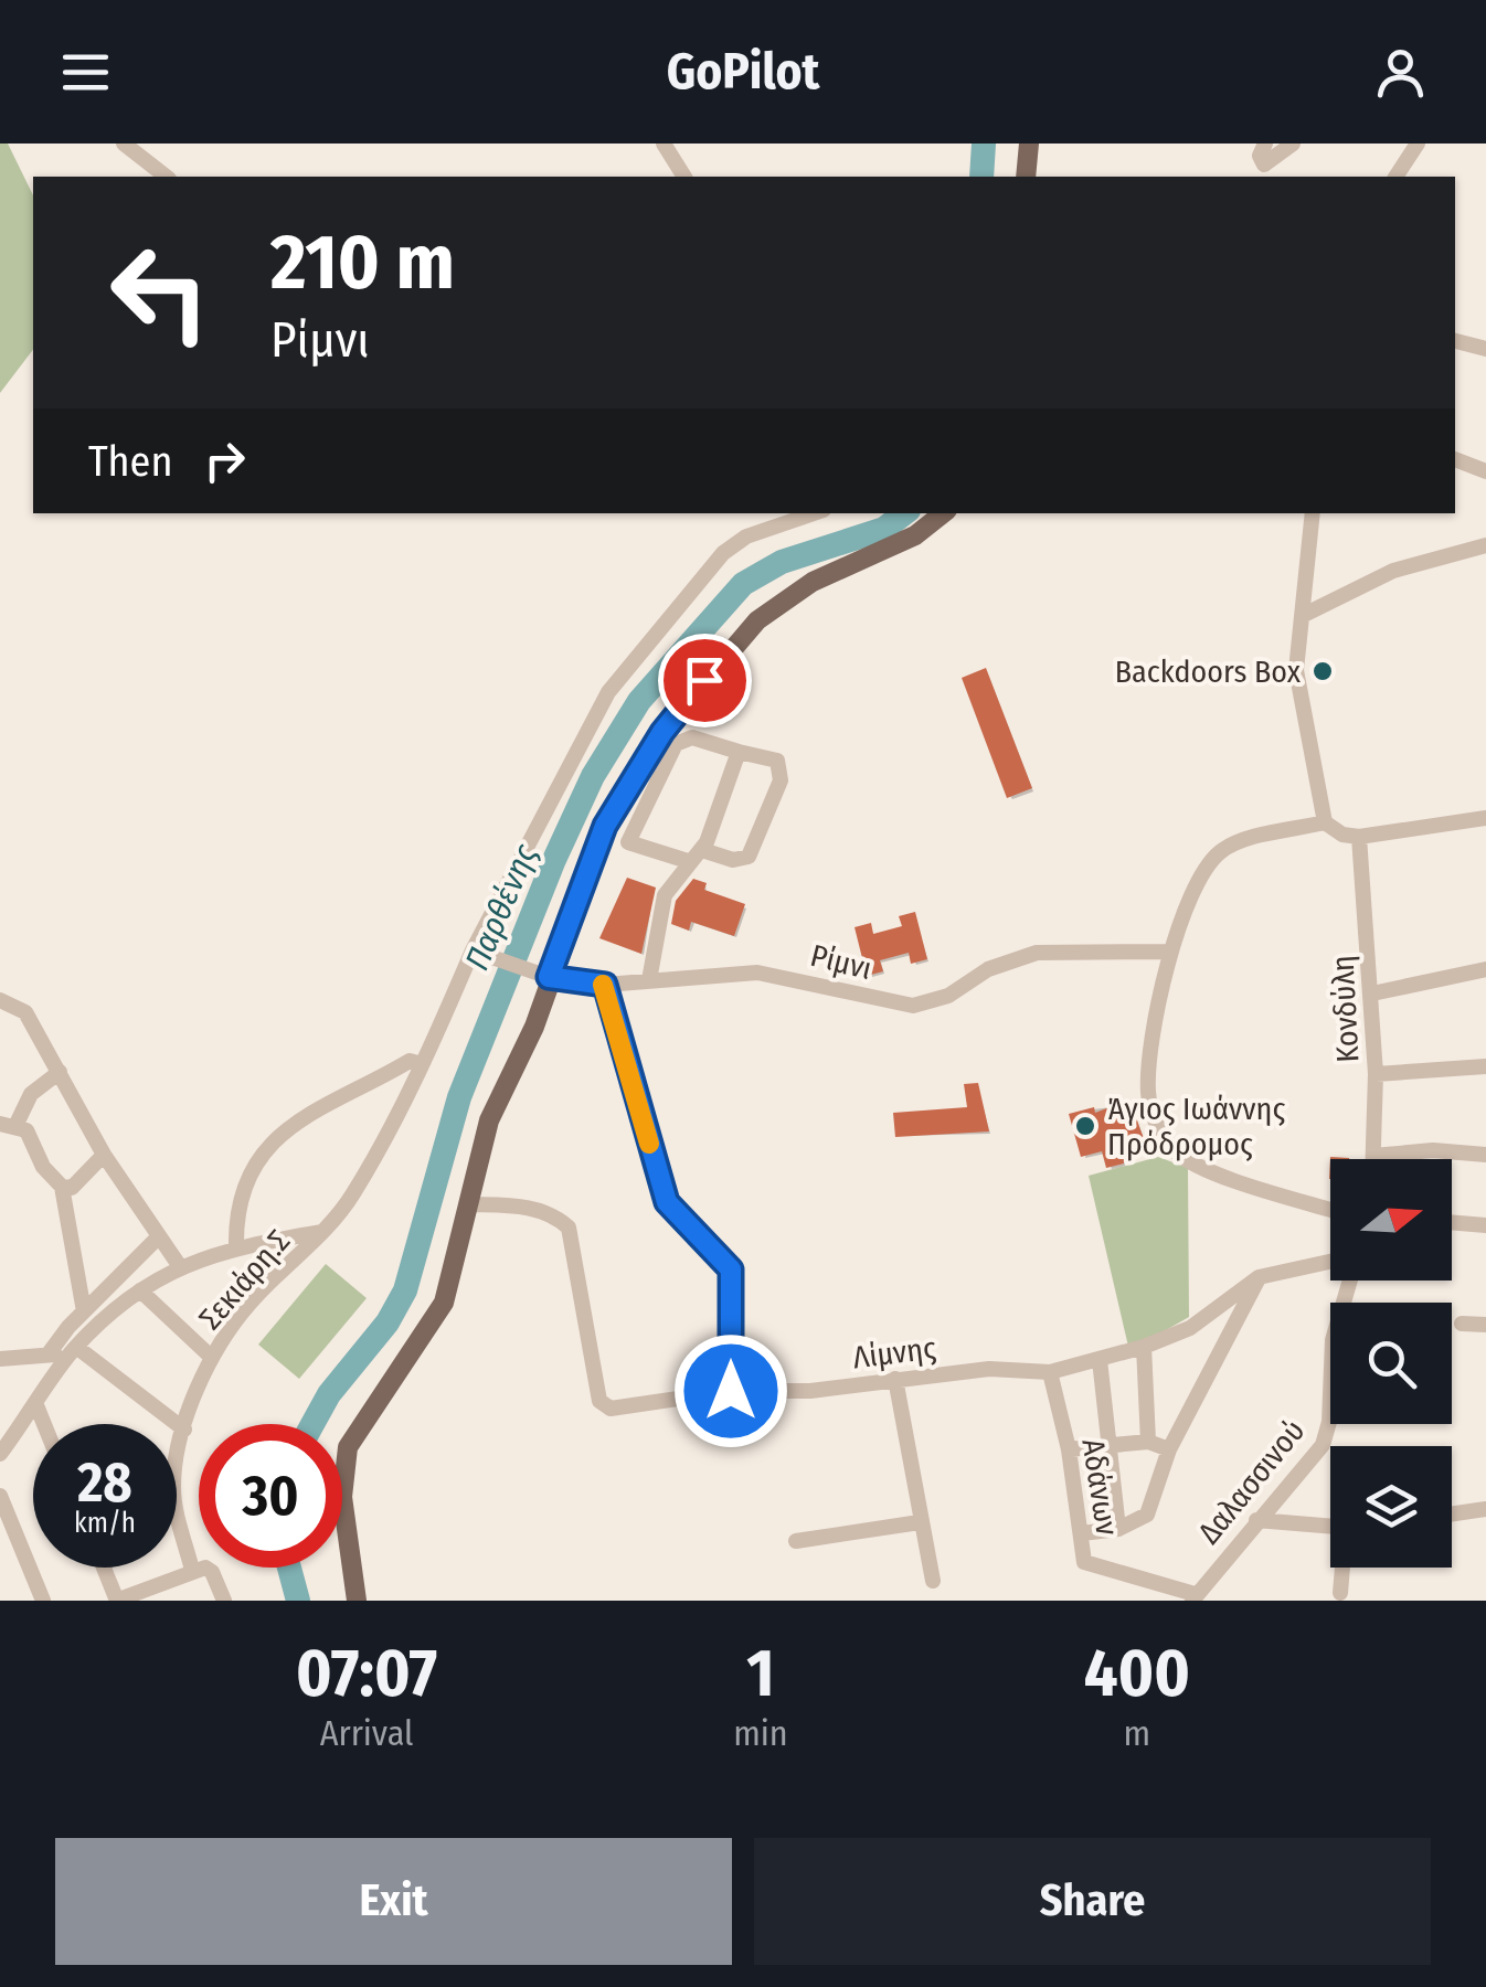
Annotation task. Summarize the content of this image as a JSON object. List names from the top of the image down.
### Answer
{
  "streets": {
    "street": [
      "Ρίμνι",
      "Κονδύλη",
      "Σεκιάρη.Σ",
      "Λίμνης",
      "Δαλασσινού",
      "Αδάνων"
    ]
  },
  "crossings": [
    ["Ρίμνι", "Σεκιάρη.Σ"],
    ["Λίμνης", "Αδάνων"],
    ["Δαλασσινού", "Αδάνων"]
  ],
  "water": ["Παρθένης"],
  "places": ["Backdoors Box", "Άγιος Ιωάννης Πρόδρομος"],
  "north": "right",
  "page": {
    "header": "GoPilot",
    "turn": ["210 m", "Ρίμνι"],
    "then": "Then",
    "speed": "28 km/h",
    "limit": "30",
    "eta": [
      "07:07",
      "Arrival",
      "1",
      "min",
      "400",
      "m"
    ],
    "buttons": ["Exit", "Share"]
  }
}
